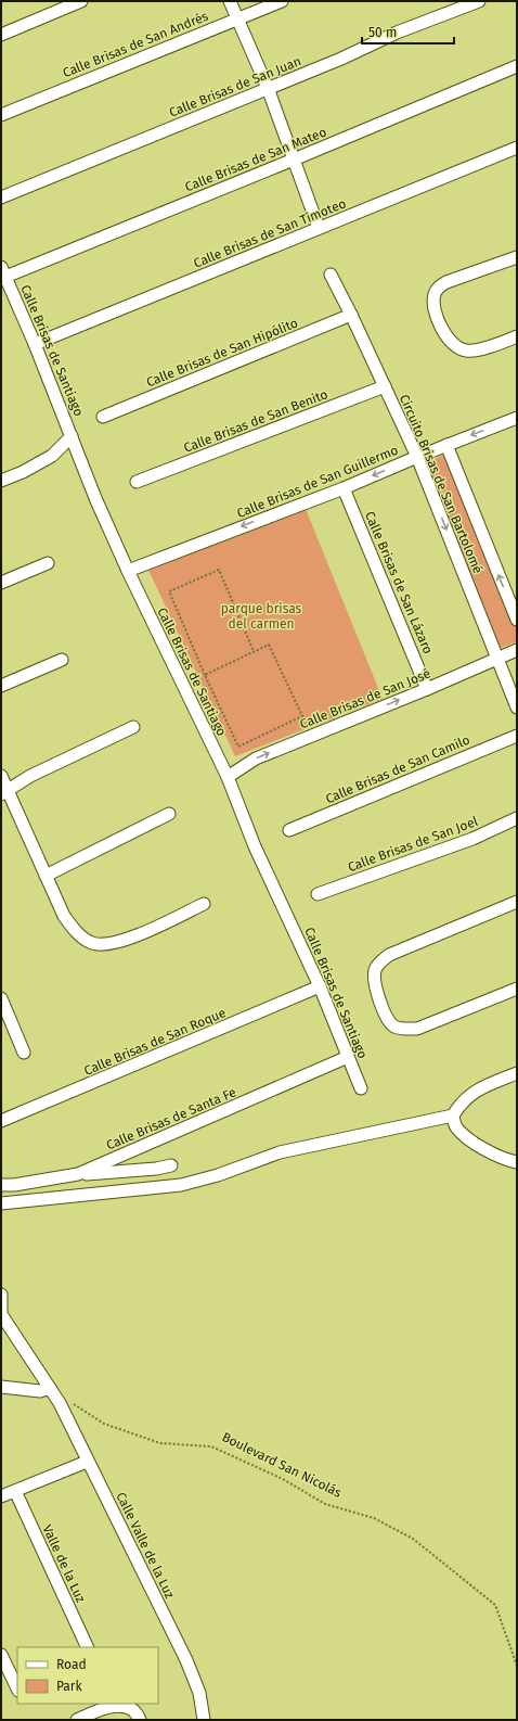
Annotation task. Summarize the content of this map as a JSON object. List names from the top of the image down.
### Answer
{
  "streets": {
    "street": [
      "Calle Brisas de San Andrés",
      "Calle Brisas de San Juan",
      "Calle Brisas de San Mateo",
      "Calle Brisas de San Timoteo",
      "Calle Brisas de Santiago",
      "Calle Brisas de San Hipólito",
      "Calle Brisas de San Benito",
      "Calle Brisas de San Guillermo",
      "Circuito Brisas de San Bartolomé",
      "Calle Brisas de San Lázaro",
      "Calle Brisas de San José",
      "Calle Brisas de San Camilo",
      "Calle Brisas de San Joel",
      "Calle Brisas de San Roque",
      "Calle Brisas de Santa Fe",
      "Calle Valle de la Luz",
      "Valle de la Luz"
    ],
    "path": ["Boulevard San Nicolás"]
  },
  "crossings": [
    ["Calle Brisas de San Mateo", "Calle Brisas de Santiago"],
    ["Calle Brisas de San Timoteo", "Calle Brisas de Santiago"],
    ["Calle Brisas de Santiago", "Calle Brisas de San Guillermo"],
    ["Calle Brisas de Santiago", "Calle Brisas de San José"],
    ["Calle Brisas de Santiago", "Calle Brisas de San Roque"],
    ["Calle Brisas de Santiago", "Calle Brisas de Santa Fe"],
    ["Calle Brisas de San Hipólito", "Circuito Brisas de San Bartolomé"],
    ["Calle Brisas de San Benito", "Circuito Brisas de San Bartolomé"],
    ["Calle Brisas de San Guillermo", "Circuito Brisas de San Bartolomé"],
    ["Calle Brisas de San Guillermo", "Calle Brisas de San Lázaro"],
    ["Circuito Brisas de San Bartolomé", "Calle Brisas de San José"],
    ["Calle Brisas de San Lázaro", "Calle Brisas de San José"]
  ],
  "one_way": ["Calle Brisas de San Guillermo", "Calle Brisas de San José"],
  "parks": ["parque brisas del carmen"],
  "legend": ["Road", "Park"],
  "scale_bar": "50 m"
}
